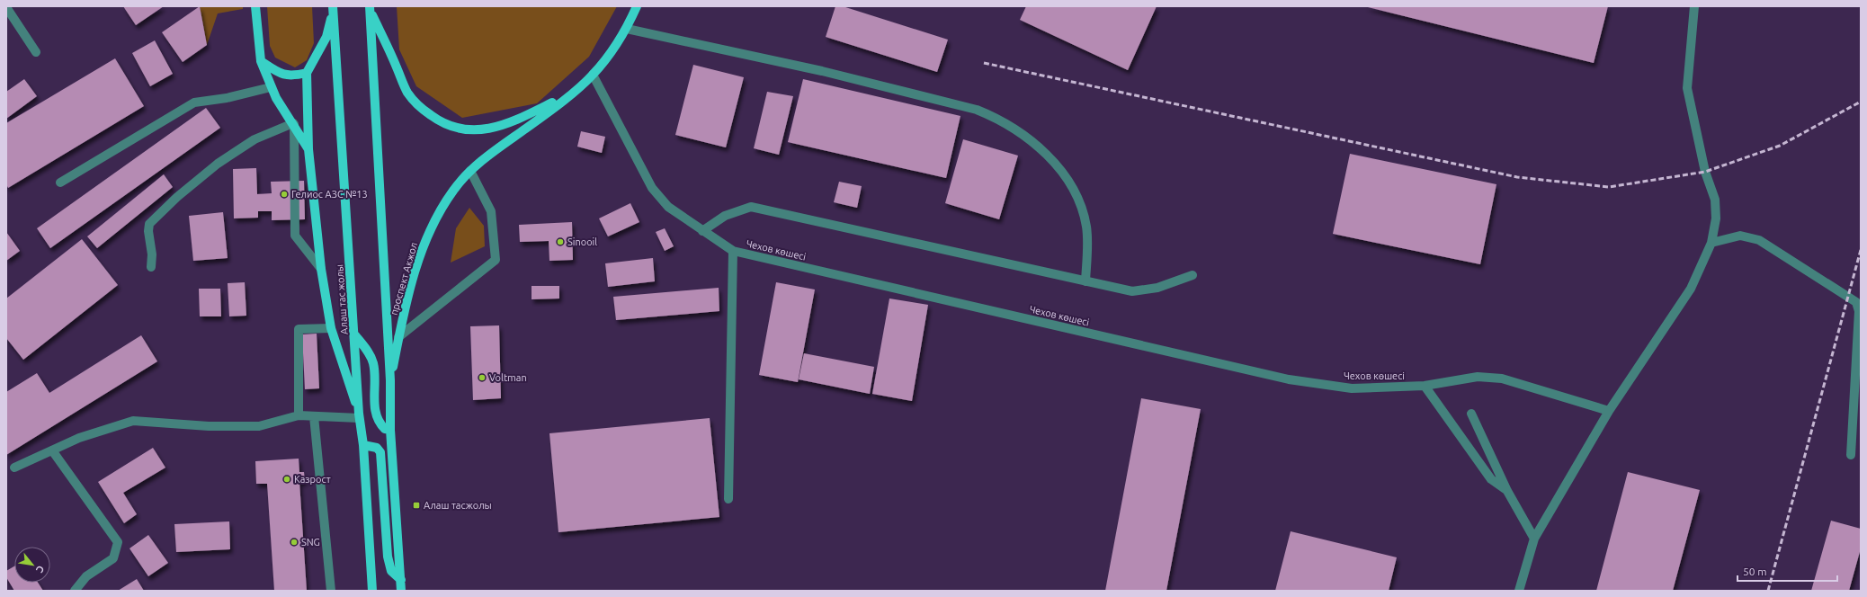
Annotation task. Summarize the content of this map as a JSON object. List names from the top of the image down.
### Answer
{
  "streets": {
    "main road": ["проспект Акжол", "Алаш тас жолы"],
    "lane": ["Чехов көшесі"]
  },
  "crossings": [
    ["Чехов көшесі", "проспект Акжол"]
  ],
  "places": {
    "other": [
      "Гелиос АЗС №13",
      "Sinooil",
      "Voltman",
      "Казрост",
      "SNG"
    ],
    "transit": ["Алаш тасжолы"]
  },
  "scale_bar": "50 m",
  "north": "bottom right"
}
